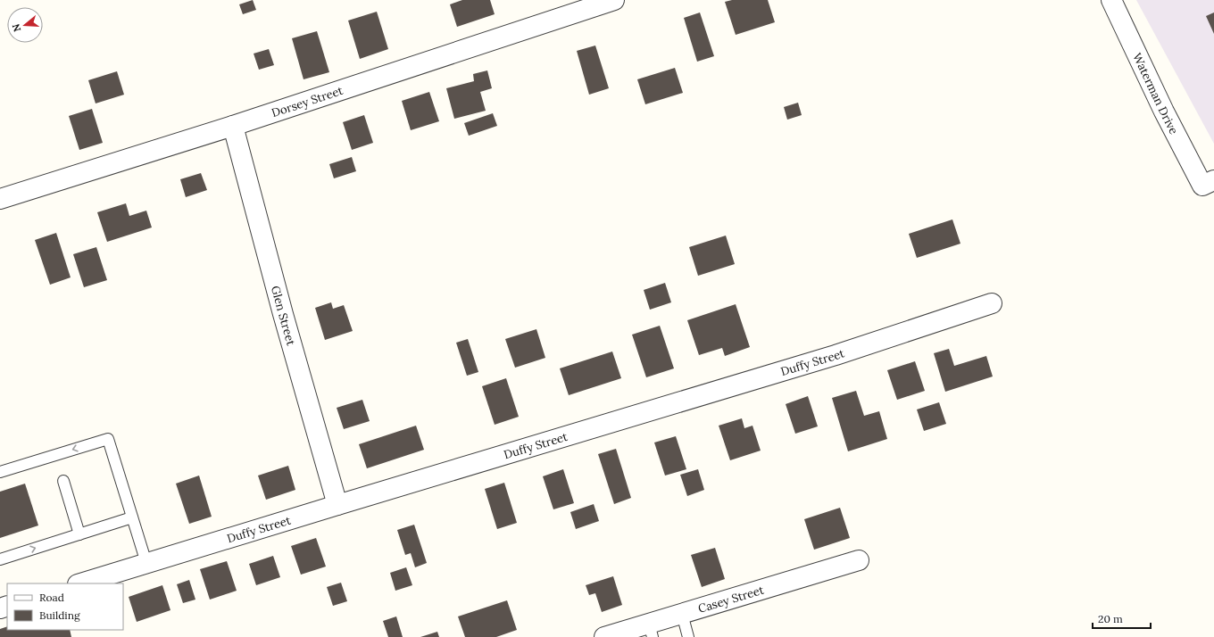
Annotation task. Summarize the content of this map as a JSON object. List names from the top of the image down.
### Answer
{
  "streets": {
    "street": [
      "Waterman Drive",
      "Dorsey Street",
      "Glen Street",
      "Duffy Street",
      "Casey Street"
    ]
  },
  "crossings": [
    ["Dorsey Street", "Glen Street"],
    ["Glen Street", "Duffy Street"]
  ],
  "legend": ["Road", "Building"],
  "scale_bar": "20 m",
  "north": "left"
}
